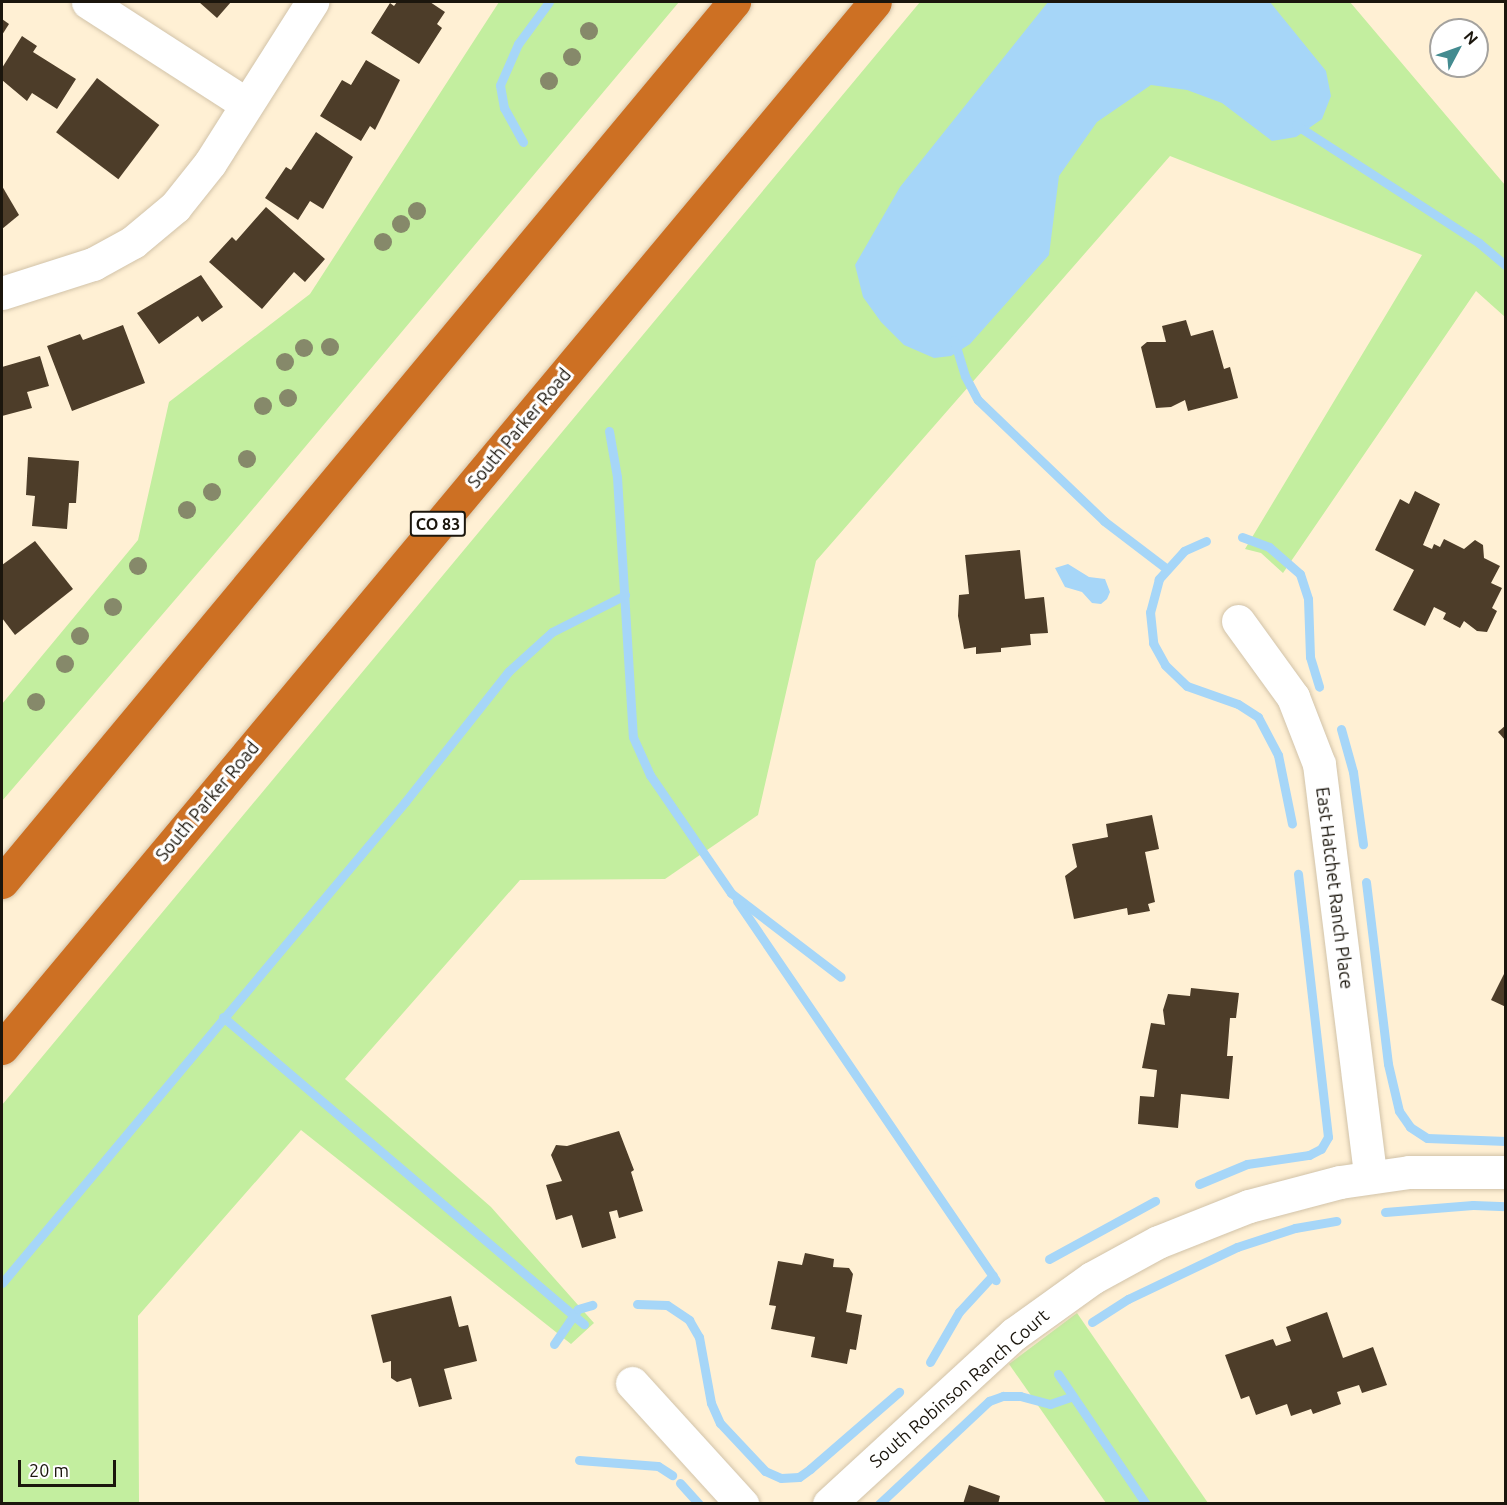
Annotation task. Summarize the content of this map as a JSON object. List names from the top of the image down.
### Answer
{
  "streets": {
    "highway": ["South Parker Road", "CO 83"],
    "street": ["East Hatchet Ranch Place", "South Robinson Ranch Court"]
  },
  "crossings": [
    ["East Hatchet Ranch Place", "South Robinson Ranch Court"]
  ],
  "scale_bar": "20 m",
  "north": "top right"
}
